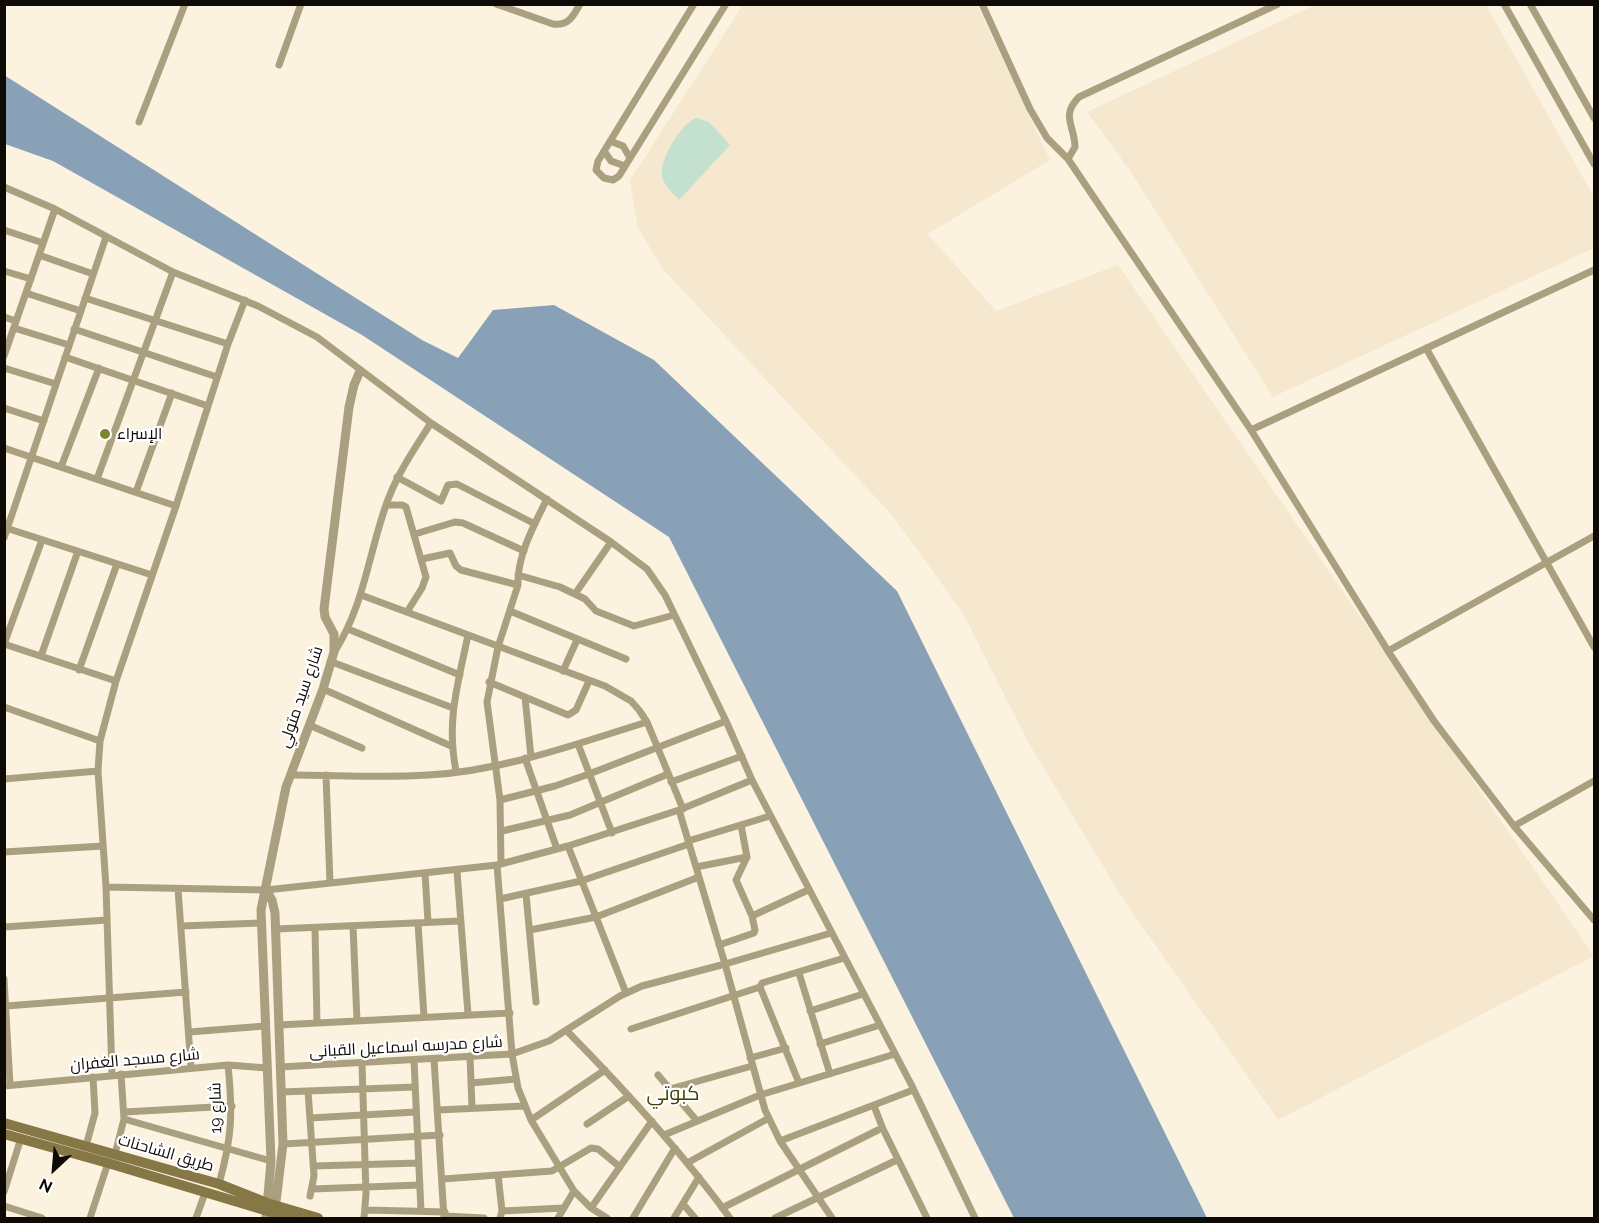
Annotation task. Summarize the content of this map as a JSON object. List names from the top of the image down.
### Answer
{
  "streets": {
    "main road": ["طريق الشاحنات"],
    "street": [
      "شارع سيد متولي",
      "شارع مدرسه اسماعيل القبانى",
      "شارع مسجد الغفران",
      "شارع 19"
    ]
  },
  "crossings": [
    ["شارع سيد متولي", "شارع مدرسه اسماعيل القبانى"],
    ["شارع سيد متولي", "شارع مسجد الغفران"],
    ["شارع سيد متولي", "طريق الشاحنات"],
    ["شارع مسجد الغفران", "شارع 19"],
    ["شارع 19", "طريق الشاحنات"]
  ],
  "districts": ["كبوتي"],
  "places": ["الإسراء"],
  "north": "bottom left"
}
